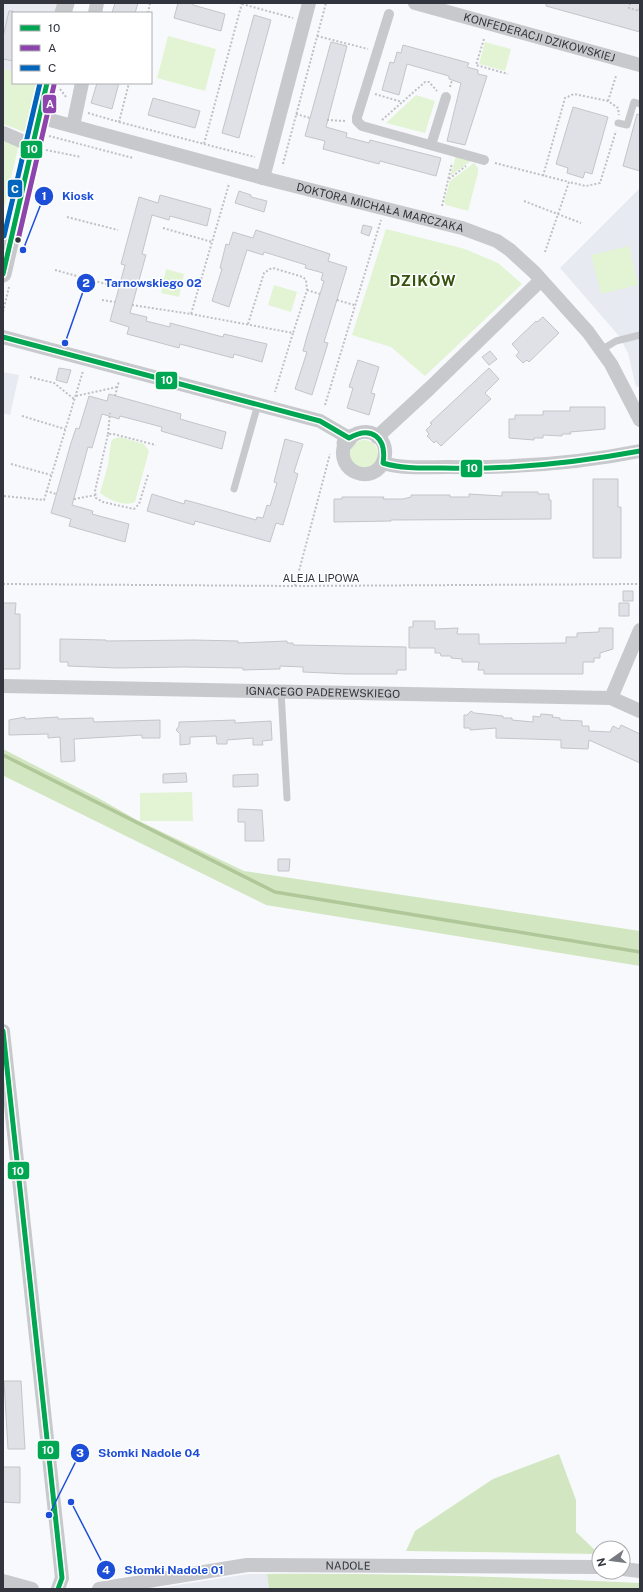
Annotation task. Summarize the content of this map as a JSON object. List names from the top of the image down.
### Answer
{
  "streets": {
    "street": [
      "KONFEDERACJI DZIKOWSKIEJ",
      "DOKTORA MICHAŁA MARCZAKA",
      "IGNACEGO PADEREWSKIEGO",
      "NADOLE"
    ],
    "path": ["ALEJA LIPOWA"]
  },
  "districts": ["DZIKÓW"],
  "places": [
    "Kiosk",
    "Tarnowskiego 02",
    "Słomki Nadole 01",
    "Słomki Nadole 04"
  ],
  "lines": ["transit line 10", "transit line C", "transit line A"],
  "legend": ["10", "A", "C"],
  "north": "left"
}
